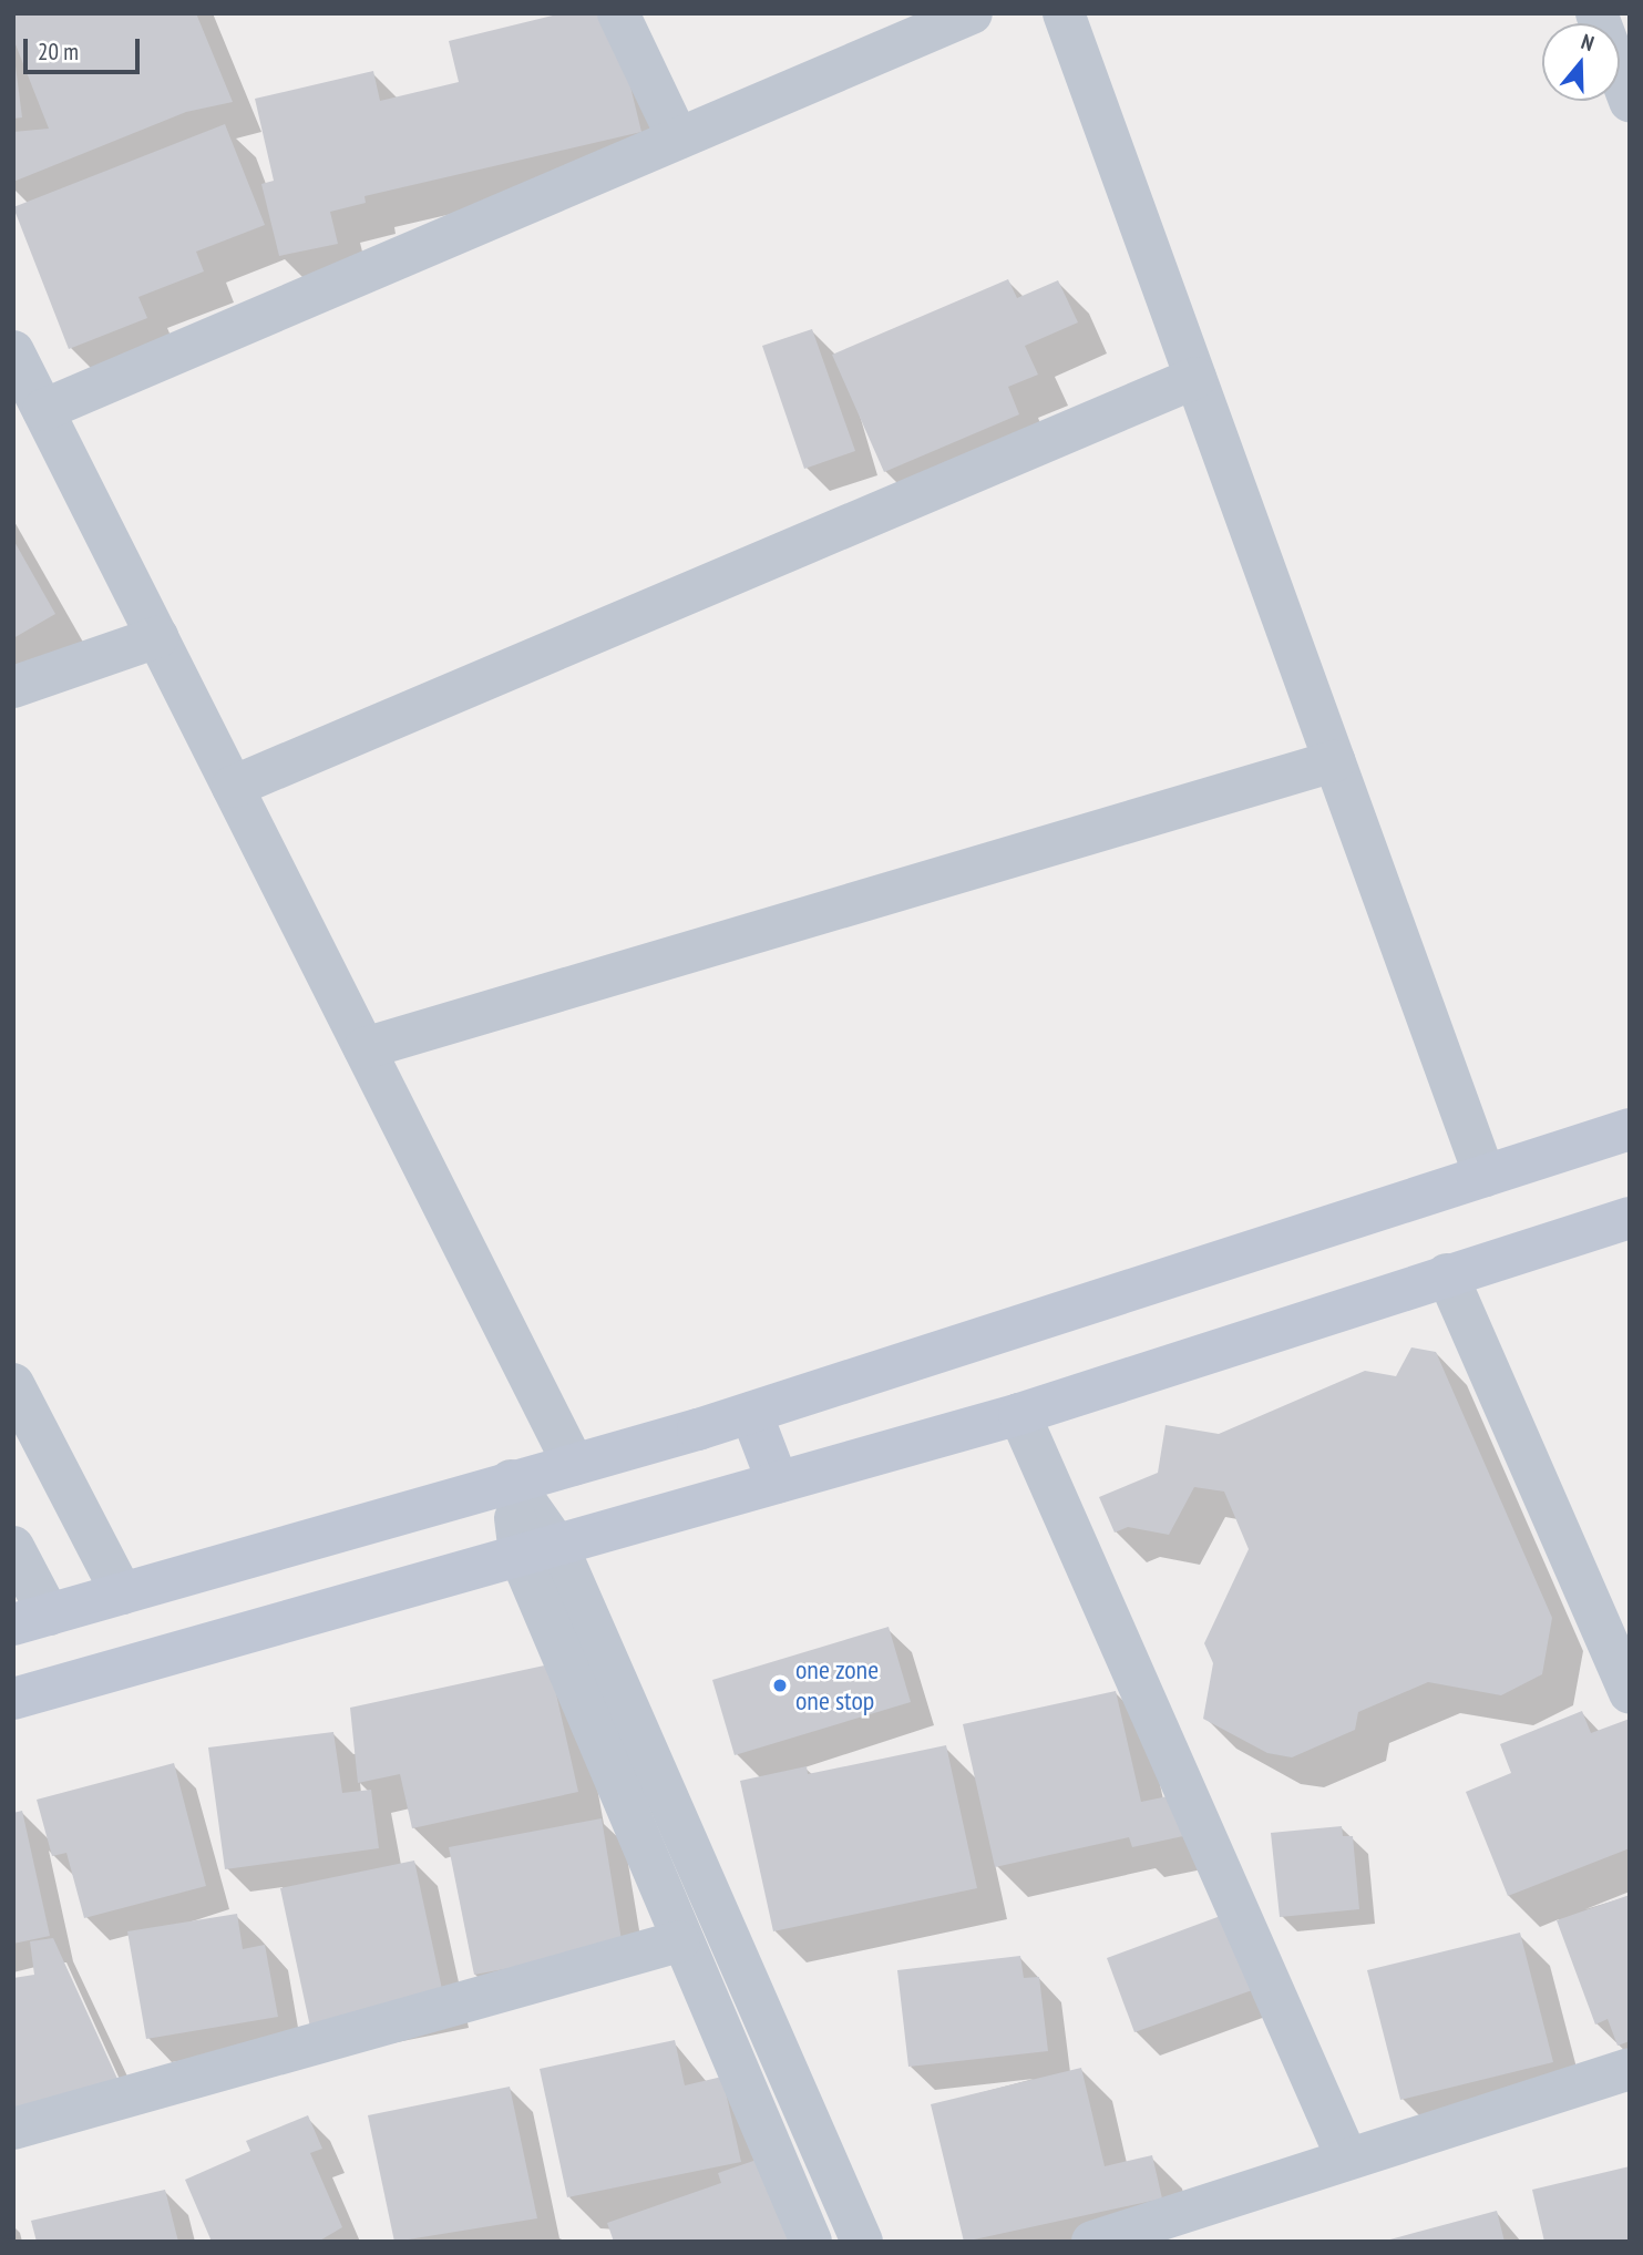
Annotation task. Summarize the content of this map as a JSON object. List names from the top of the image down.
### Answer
{
  "places": ["one zone one stop"],
  "scale_bar": "20 m",
  "north": "top"
}
